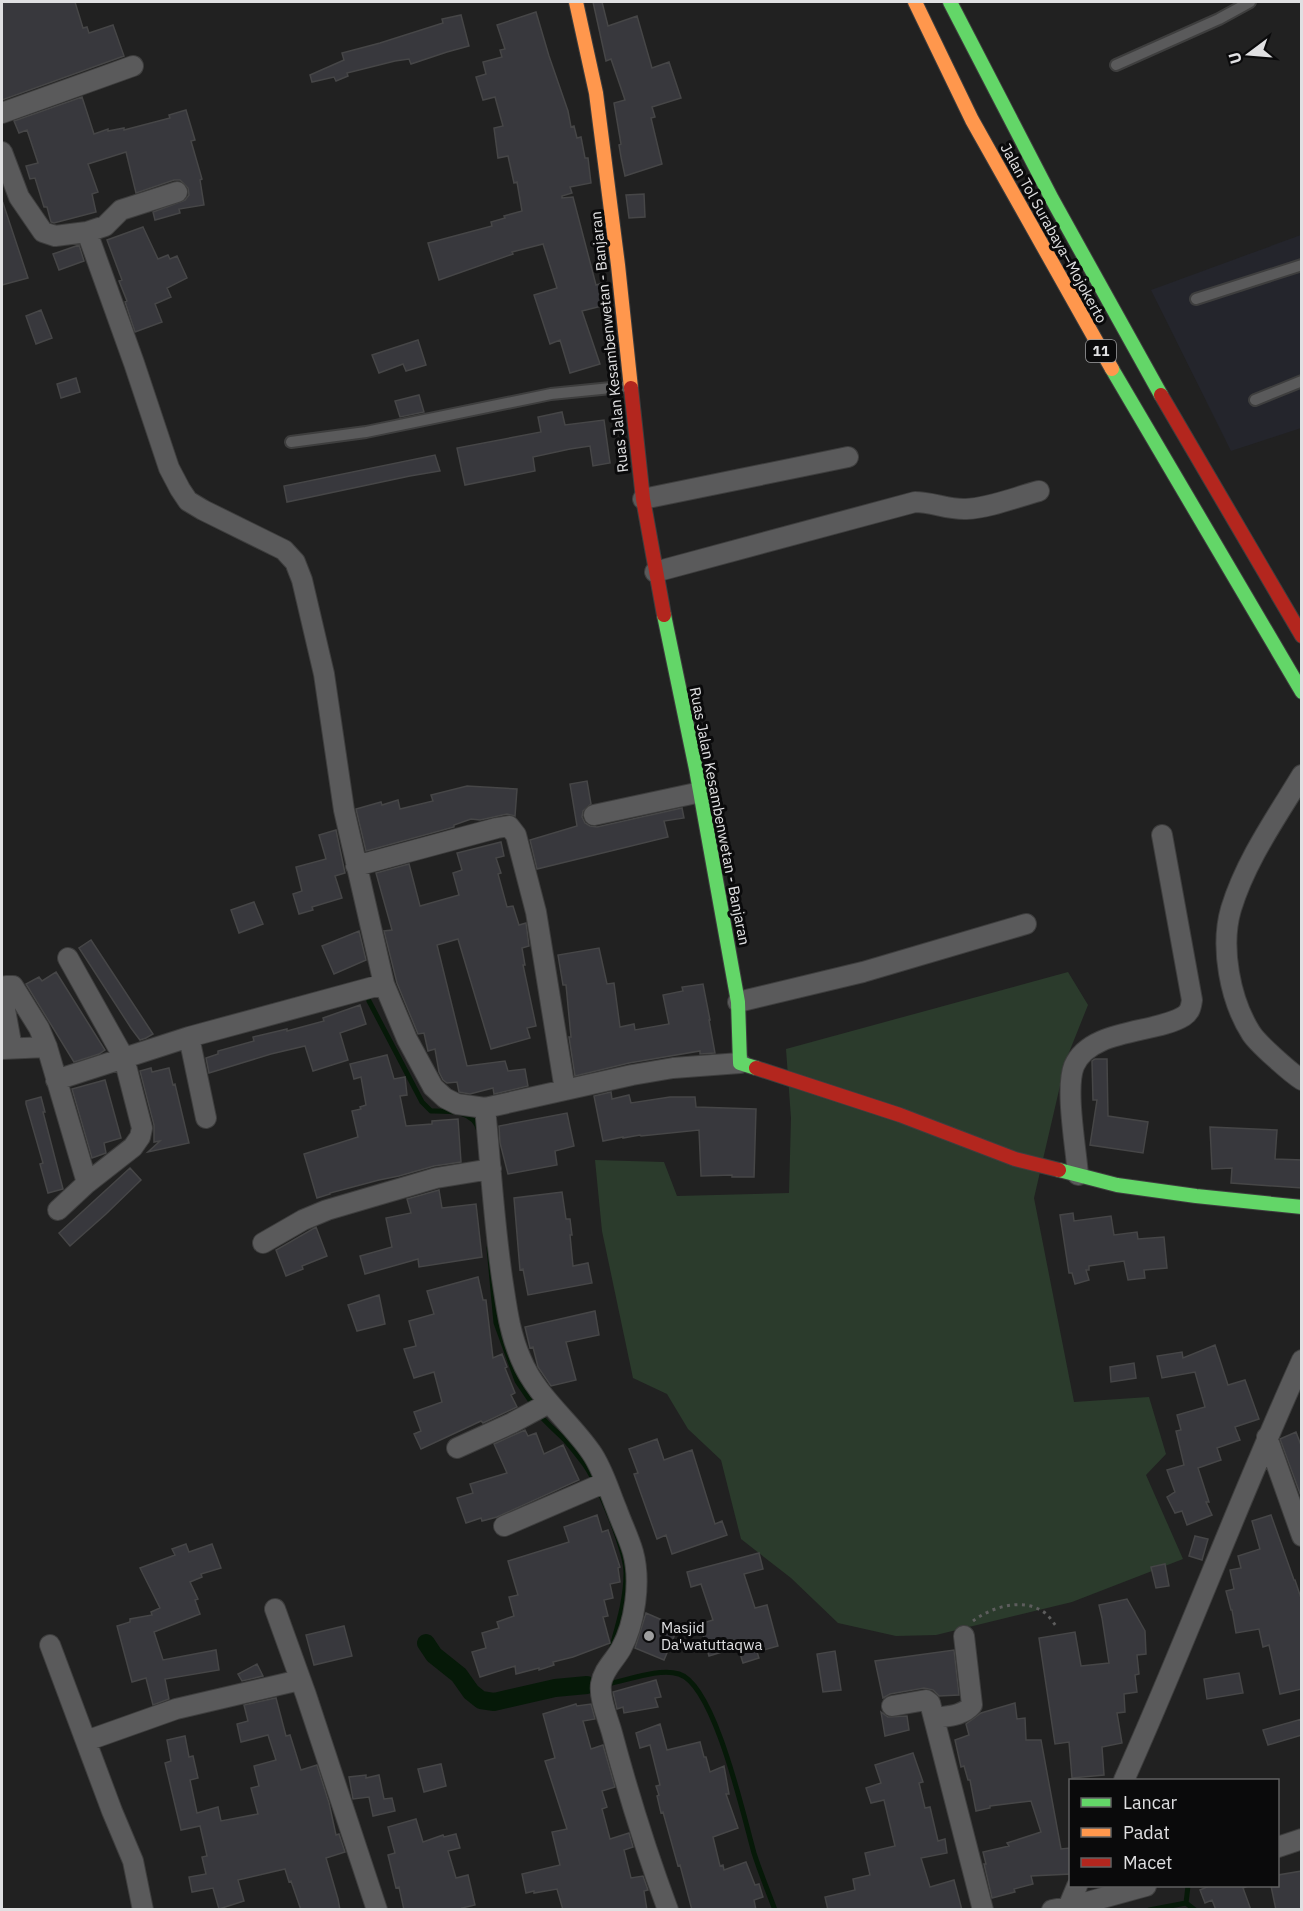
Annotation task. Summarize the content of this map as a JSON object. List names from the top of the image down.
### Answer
{
  "streets": {
    "main road": ["Jalan Tol Surabaya–Mojokerto", "Ruas Jalan Kesambenwetan - Banjaran", "11"]
  },
  "places": ["Masjid Da'watuttaqwa"],
  "legend": ["Lancar", "Padat", "Macet"],
  "north": "left"
}
